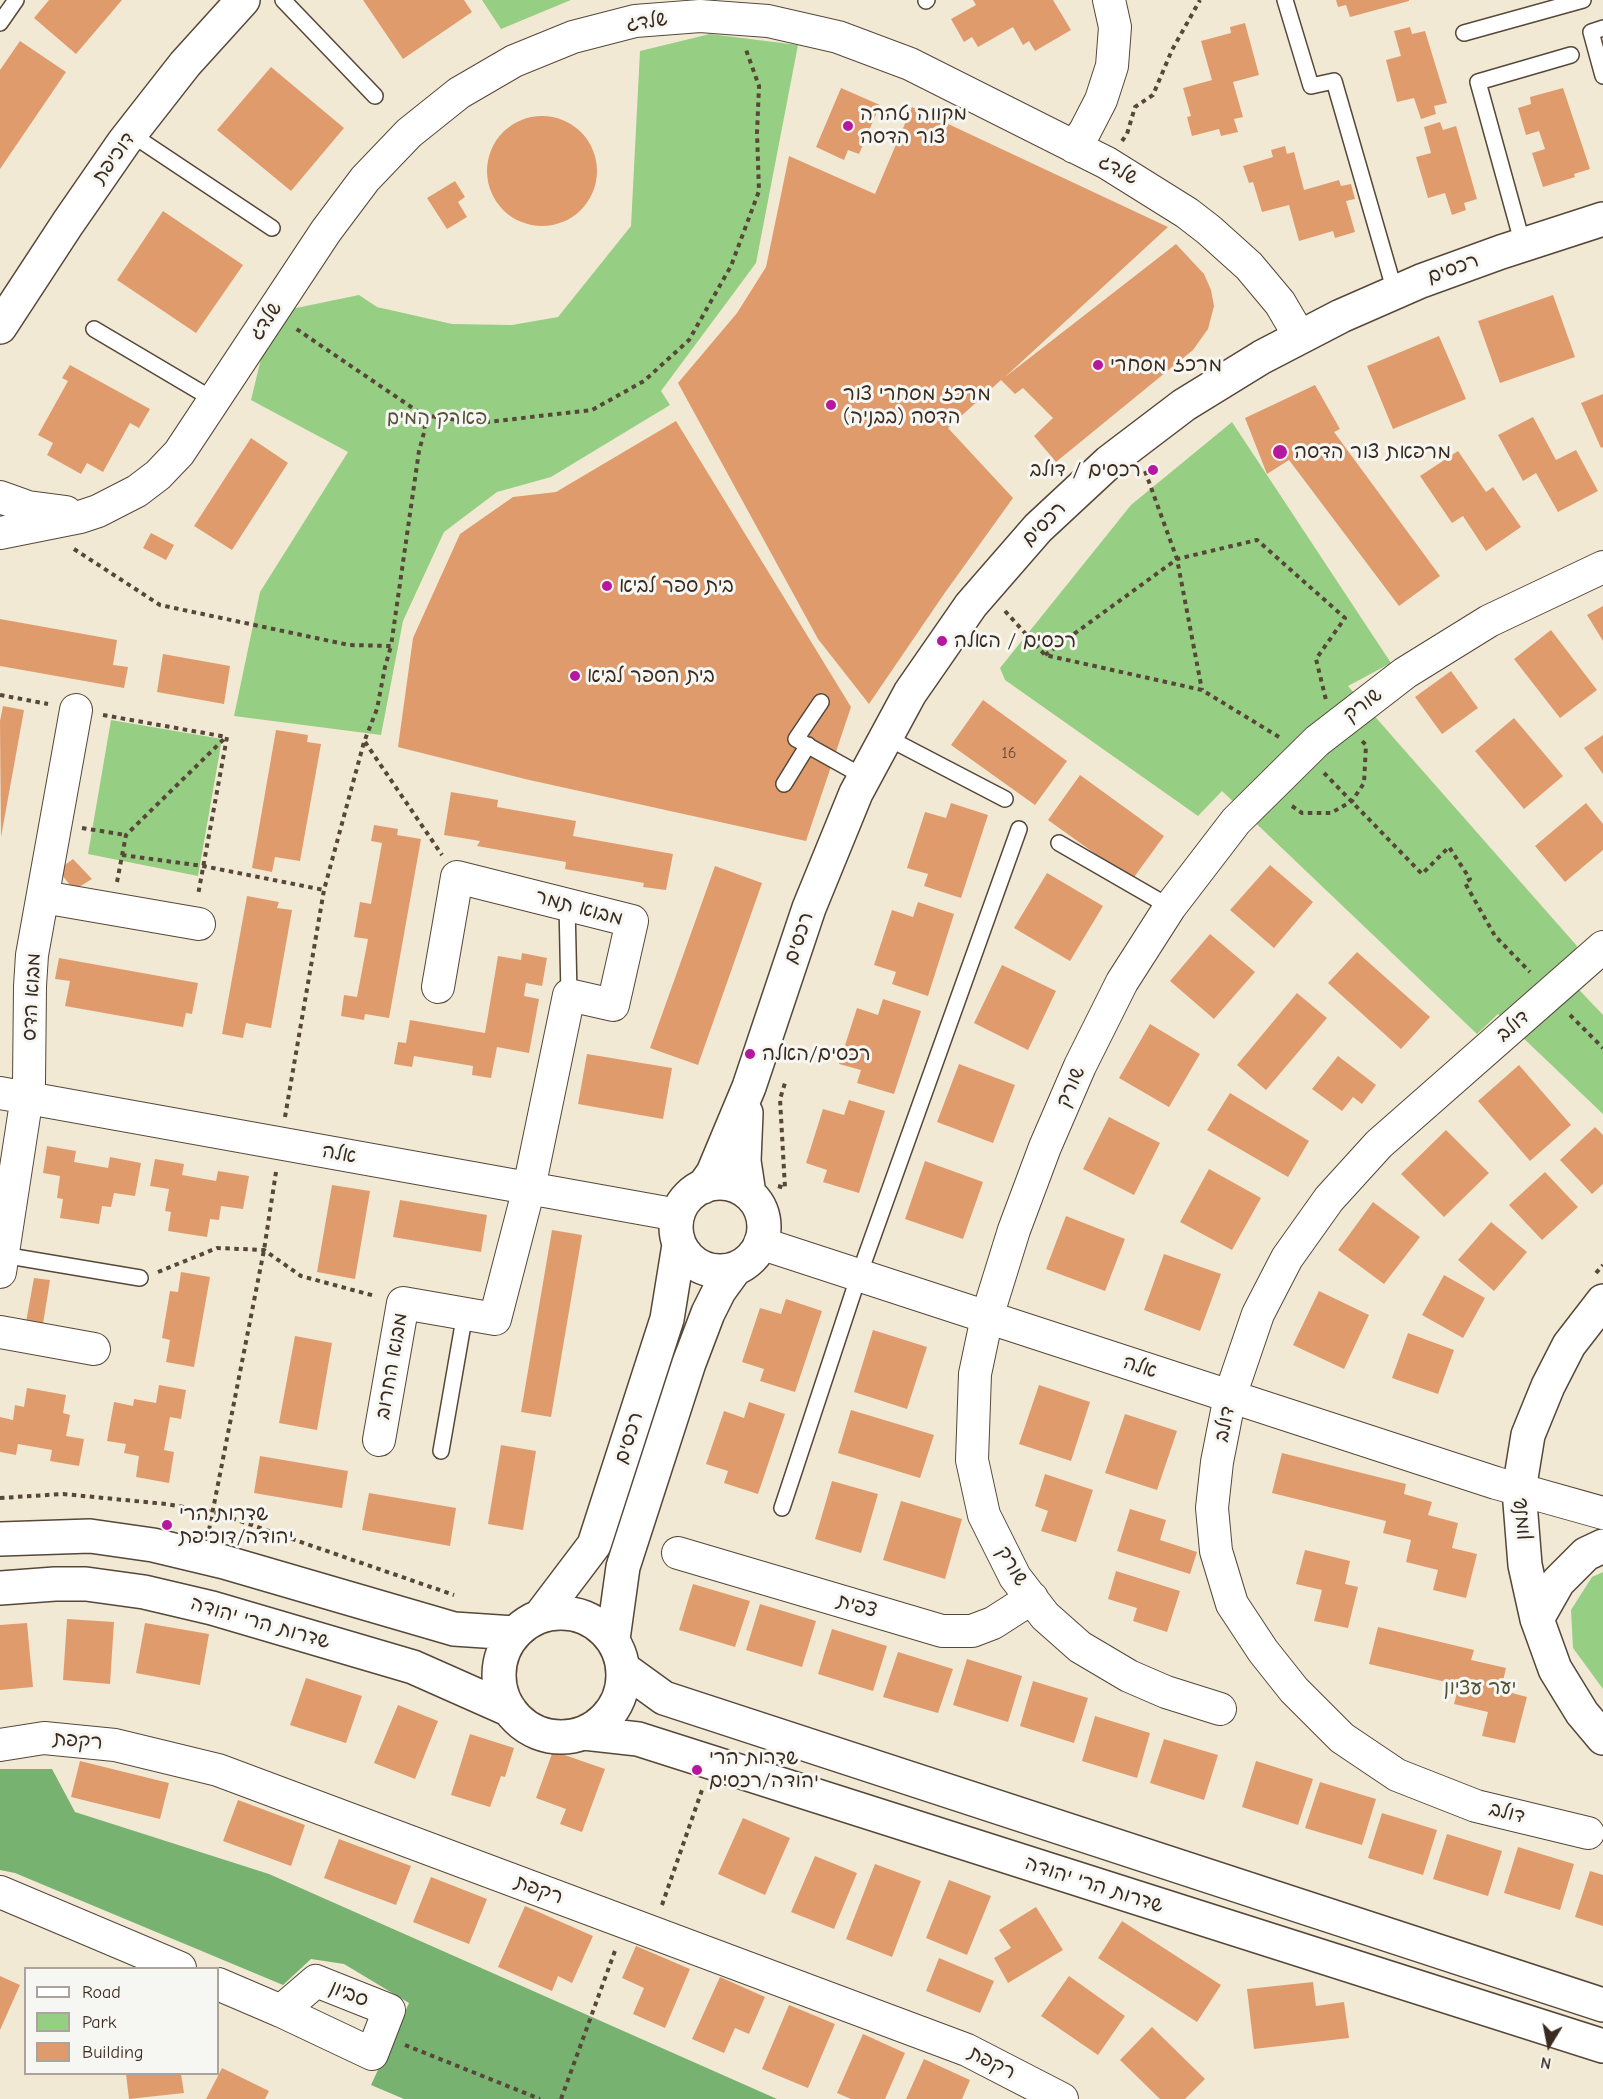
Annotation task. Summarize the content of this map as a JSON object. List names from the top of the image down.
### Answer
{
  "streets": {
    "street": [
      "שלדג",
      "דוכיפת",
      "רכסים",
      "שורק",
      "מבוא תמר",
      "מבוא הדס",
      "דולב",
      "אלה",
      "מבוא החרוב",
      "שלמון",
      "צפית",
      "שדרות הרי יהודה",
      "רקפת",
      "סביון"
    ]
  },
  "crossings": [
    ["שלדג", "רכסים"],
    ["רכסים", "אלה"],
    ["רכסים", "שדרות הרי יהודה"],
    ["שורק", "אלה"],
    ["שורק", "צפית"],
    ["מבוא הדס", "אלה"],
    ["דולב", "אלה"],
    ["אלה", "מבוא החרוב"],
    ["אלה", "שלמון"]
  ],
  "parks": ["פארק המים", "יער עציון"],
  "places": [
    "מקווה טהרה צור הדסה",
    "מרכז מסחרי",
    "מרכז מסחרי צור הדסה (בבניה)",
    "מרפאת צור הדסה",
    "רכסים / דולב",
    "בית ספר לביא",
    "רכסים / האלה",
    "בית הספר לביא",
    "רכסים/האלה",
    "שדרות הרי יהודה/דוכיפת",
    "שדרות הרי יהודה/רכסים"
  ],
  "house_numbers": ["16"],
  "legend": ["Road", "Park", "Building"],
  "north": "bottom"
}
